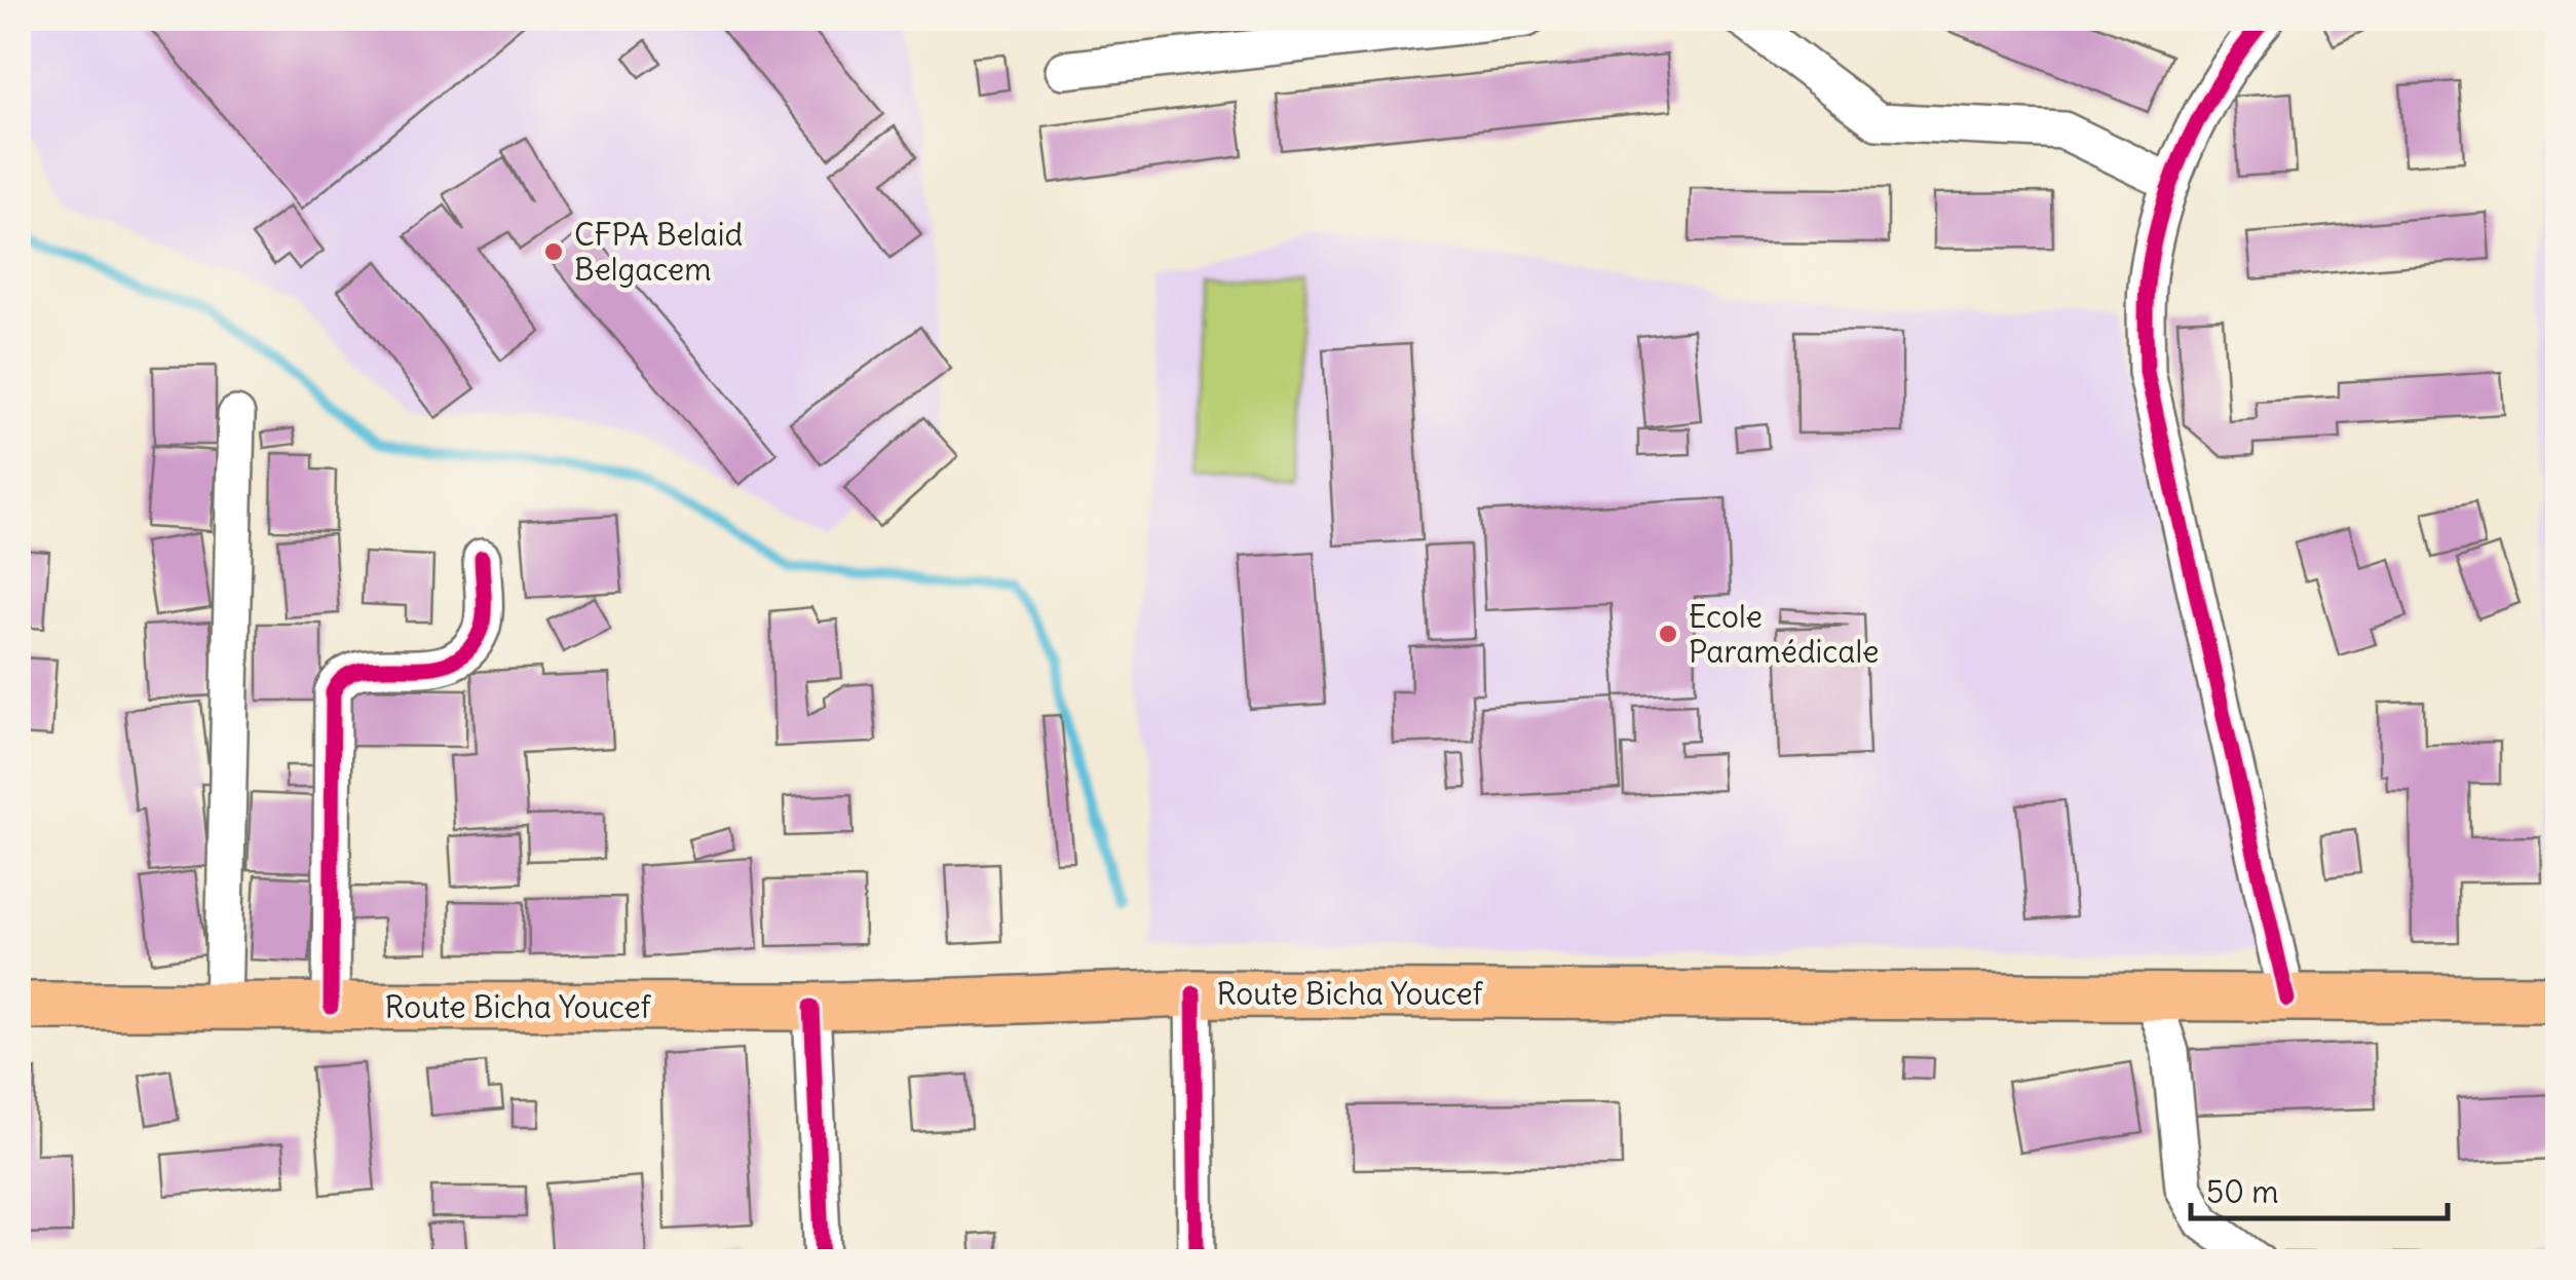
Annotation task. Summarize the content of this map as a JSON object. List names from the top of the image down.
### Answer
{
  "streets": {
    "main road": ["Route Bicha Youcef"]
  },
  "places": ["CFPA Belaid Belgacem", "Ecole Paramédicale"],
  "scale_bar": "50 m"
}
